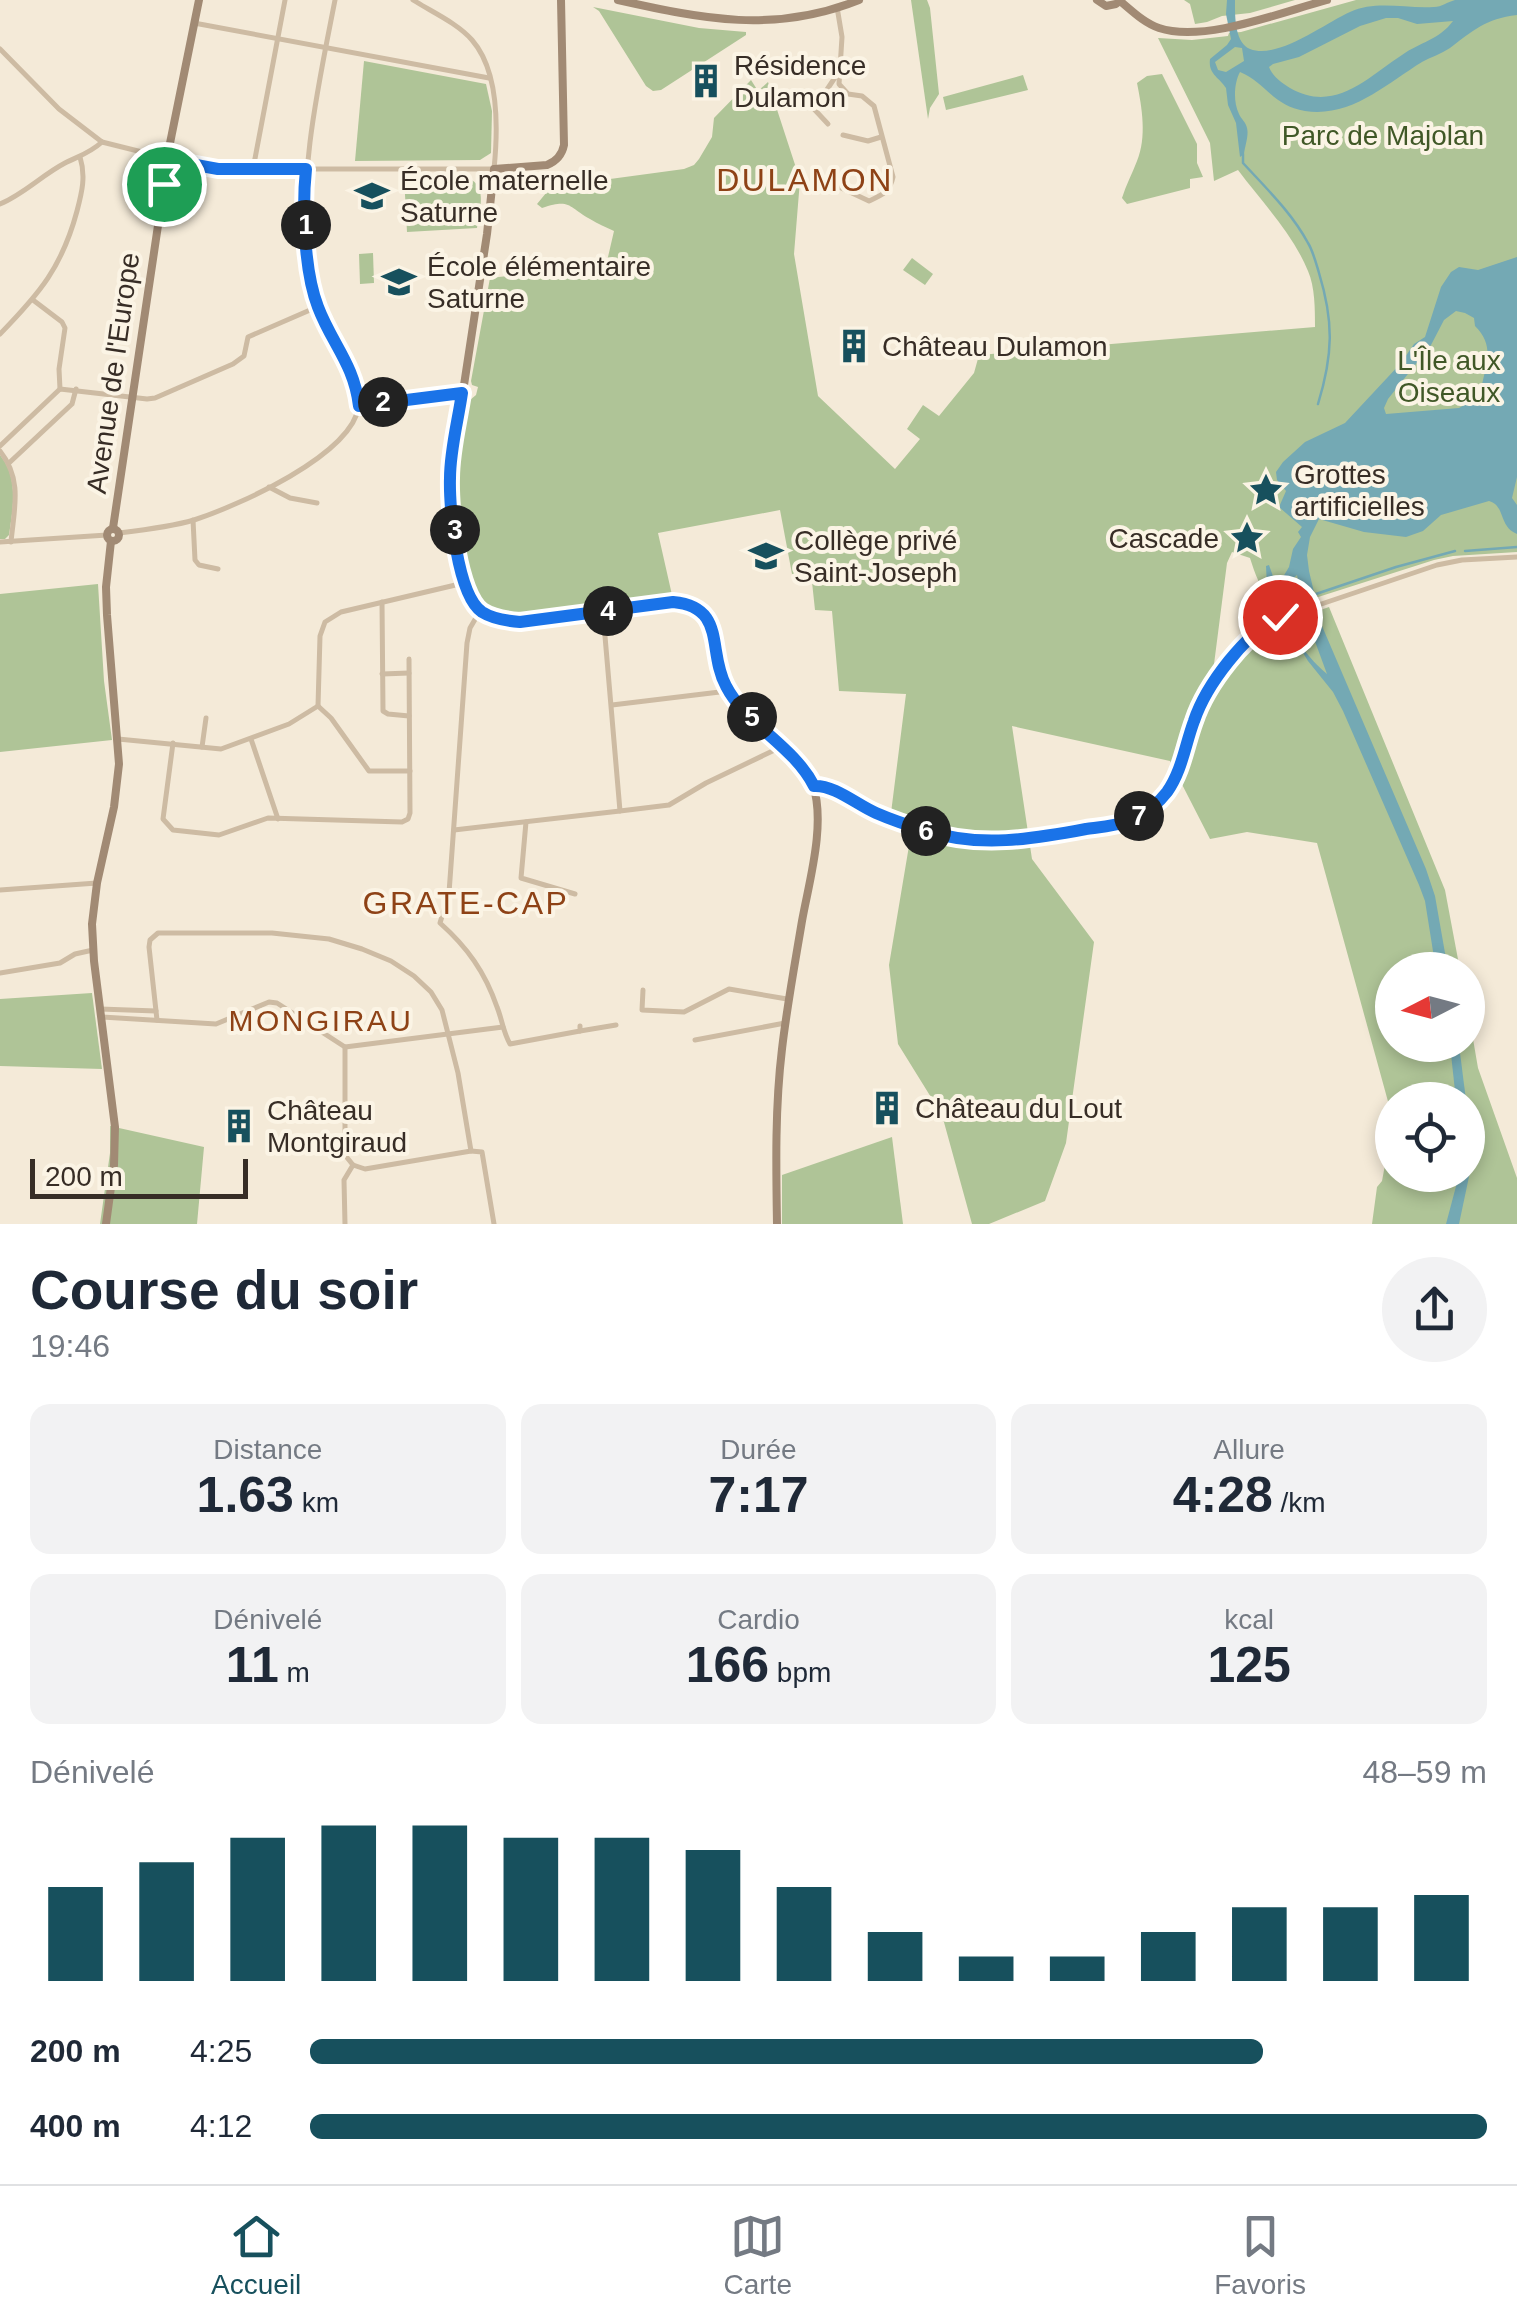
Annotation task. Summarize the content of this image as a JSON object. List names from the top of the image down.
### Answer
{
  "streets": {
    "main road": ["Avenue de l'Europe"]
  },
  "districts": ["DULAMON", "GRATE-CAP", "MONGIRAU"],
  "parks": ["Parc de Majolan", "L'Île aux Oiseaux"],
  "places": {
    "building": [
      "Résidence Dulamon",
      "Château Dulamon",
      "Château du Lout",
      "Château Montgiraud"
    ],
    "school or university": ["École maternelle Saturne", "École élémentaire Saturne", "Collège privé Saint-Joseph"],
    "place": ["Grottes artificielles", "Cascade"]
  },
  "scale_bar": "200 m",
  "north": "left",
  "page": {
    "pins": [
      "1",
      "2",
      "3",
      "4",
      "5",
      "7",
      "6"
    ],
    "scale": "200 m",
    "heading": ["Course du soir", "19:46"],
    "stats": [
      ["Distance", "1.63 km"],
      ["Durée", "7:17"],
      ["Allure", "4:28 /km"],
      ["Dénivelé", "11 m"],
      ["Cardio", "166 bpm"],
      ["kcal", "125"]
    ],
    "chart": ["Dénivelé", "48–59 m"],
    "list": [
      {
        "name": "200 m",
        "note": "4:25"
      },
      {
        "name": "400 m",
        "note": "4:12"
      }
    ],
    "tabs": ["Accueil", "Carte", "Favoris"]
  }
}
